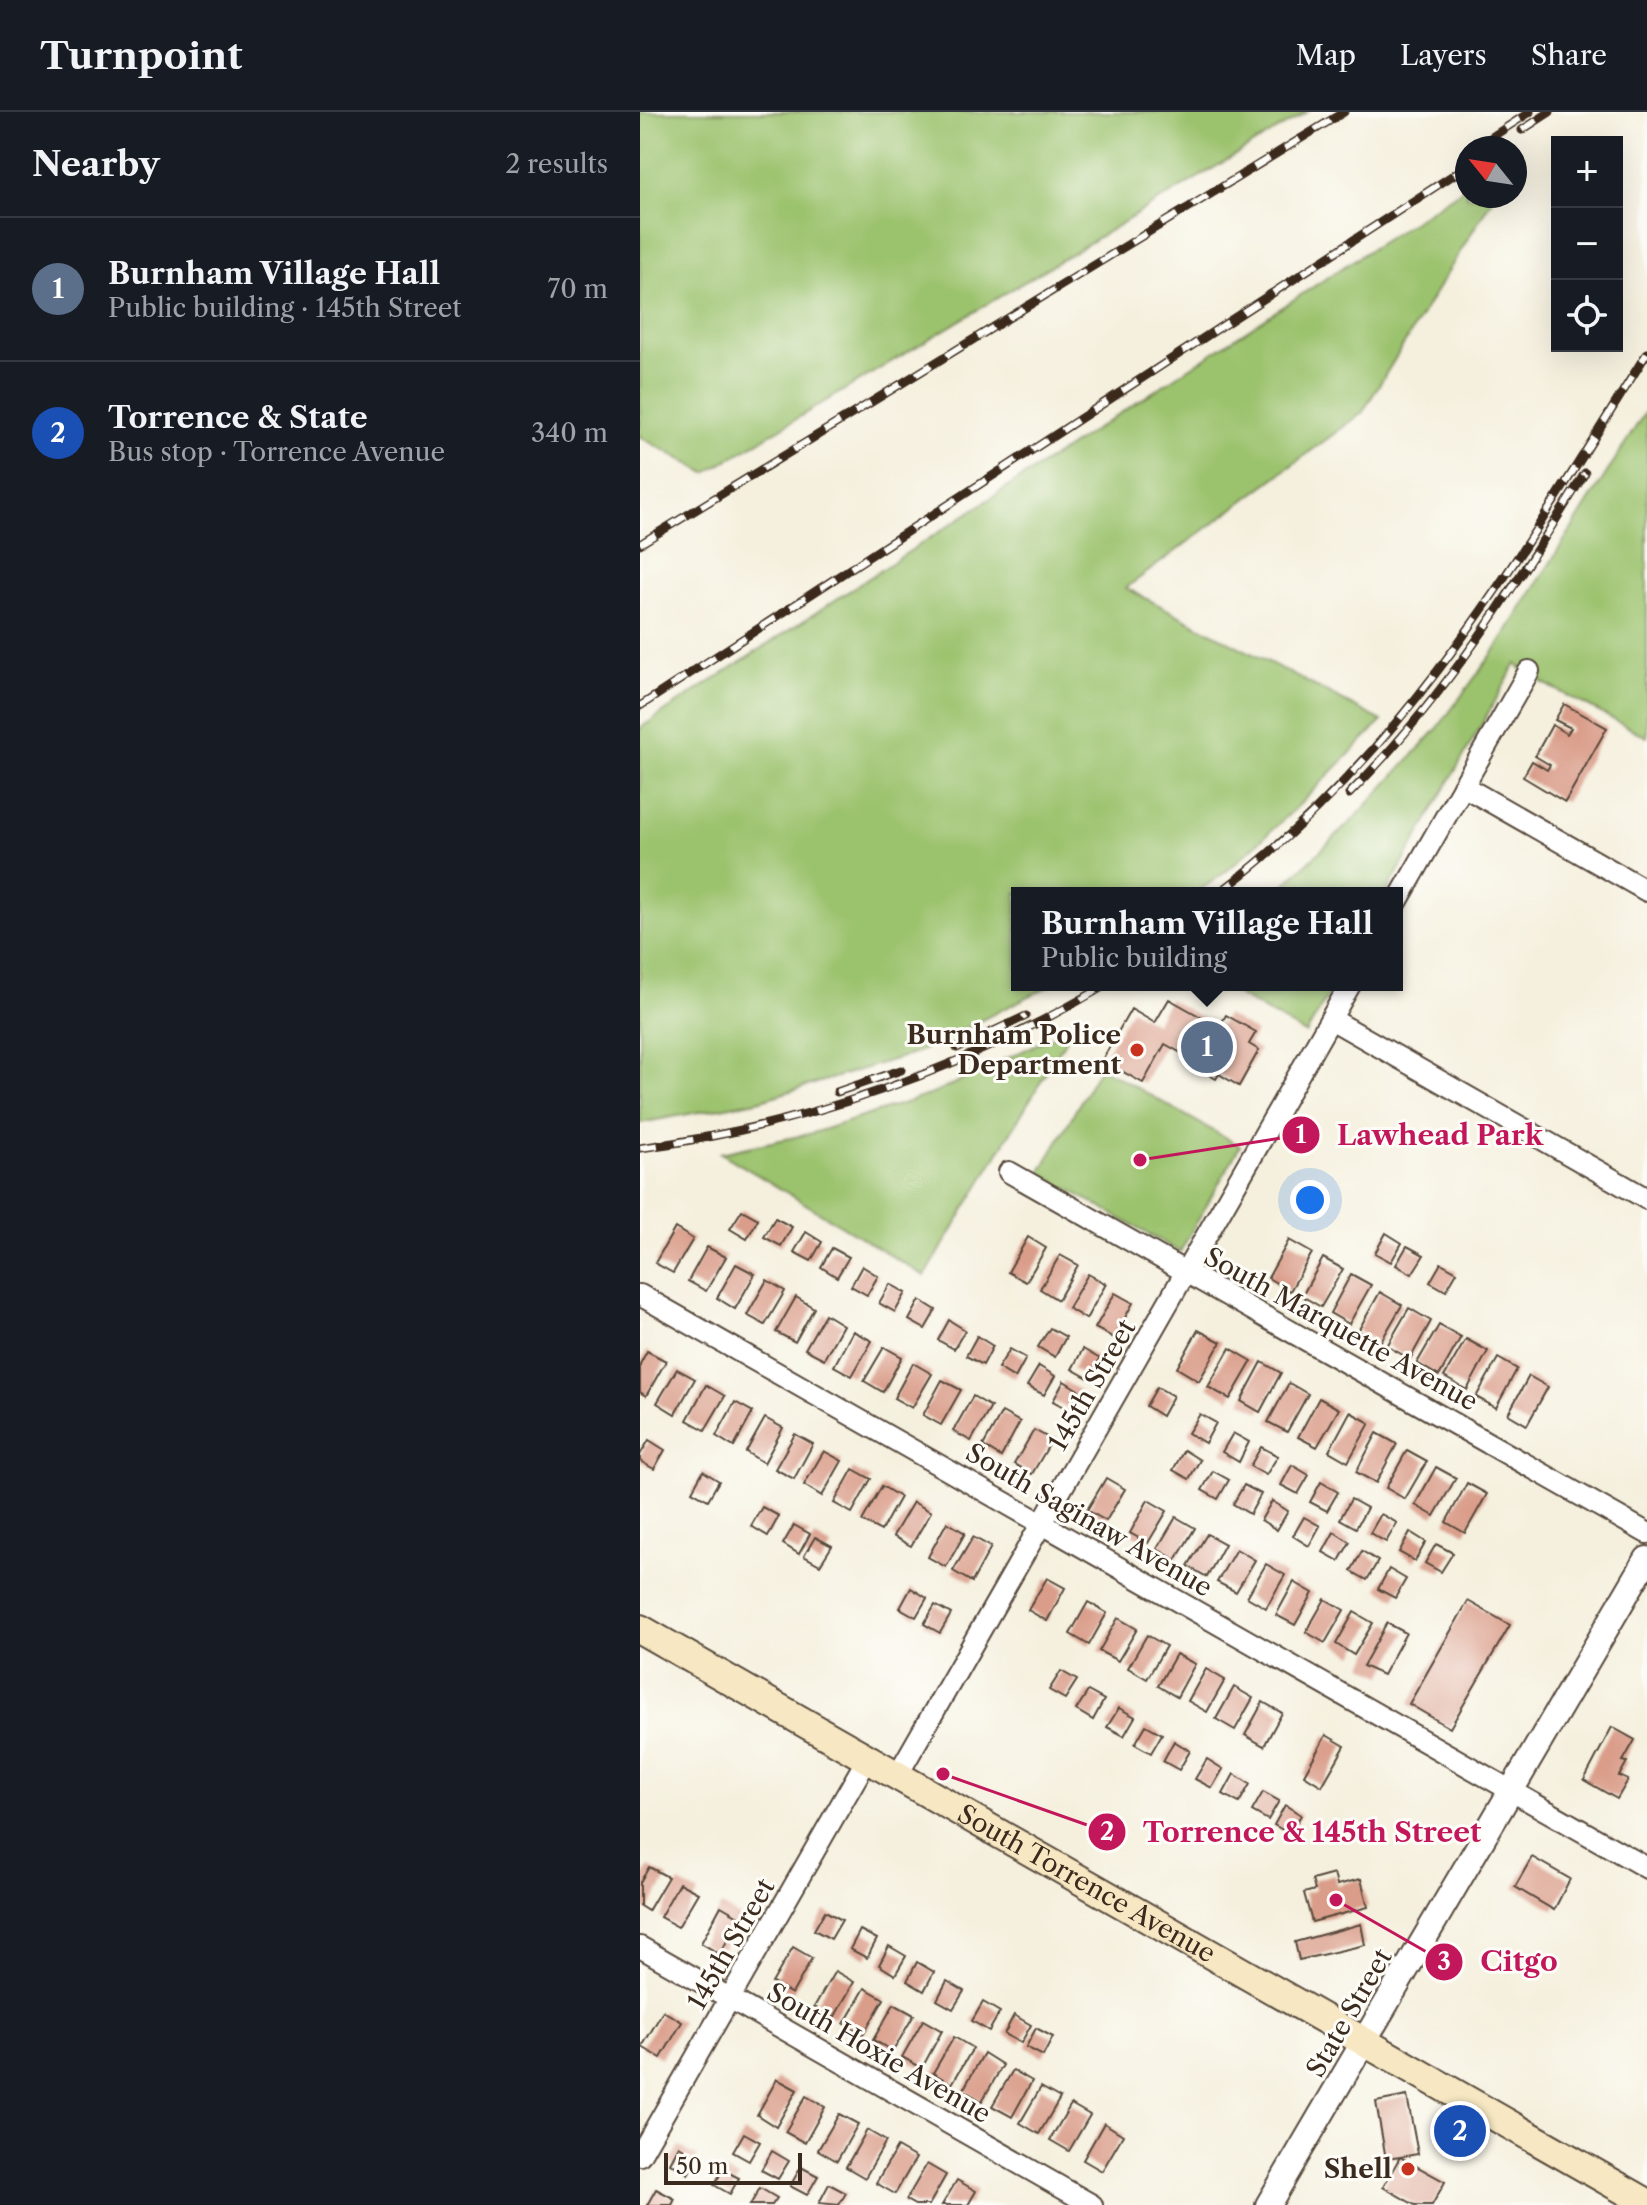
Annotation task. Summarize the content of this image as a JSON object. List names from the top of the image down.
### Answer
{
  "streets": {
    "main road": ["South Torrence Avenue"],
    "street": [
      "South Marquette Avenue",
      "145th Street",
      "South Saginaw Avenue",
      "State Street",
      "South Hoxie Avenue"
    ]
  },
  "crossings": [
    ["South Marquette Avenue", "145th Street"],
    ["145th Street", "South Saginaw Avenue"],
    ["145th Street", "South Torrence Avenue"],
    ["145th Street", "South Hoxie Avenue"],
    ["South Saginaw Avenue", "State Street"],
    ["South Torrence Avenue", "State Street"]
  ],
  "places": [
    "Burnham Police Department",
    "Lawhead Park",
    "Torrence & 145th Street",
    "Citgo",
    "Shell"
  ],
  "scale_bar": "50 m",
  "north": "top left",
  "page": {
    "header": "Turnpoint",
    "nav": ["Map", "Layers", "Share"],
    "heading": ["Nearby", "2 results"],
    "map_buttons": ["+", "−"],
    "list": [
      {
        "mark": "1",
        "name": "Burnham Village Hall",
        "note": "Public building · 145th Street",
        "value": "70 m"
      },
      {
        "mark": "2",
        "name": "Torrence & State",
        "note": "Bus stop · Torrence Avenue",
        "value": "340 m"
      }
    ],
    "popup": ["Burnham Village Hall", "Public building"],
    "pins": ["1", "2"],
    "scale": "50 m"
  }
}
